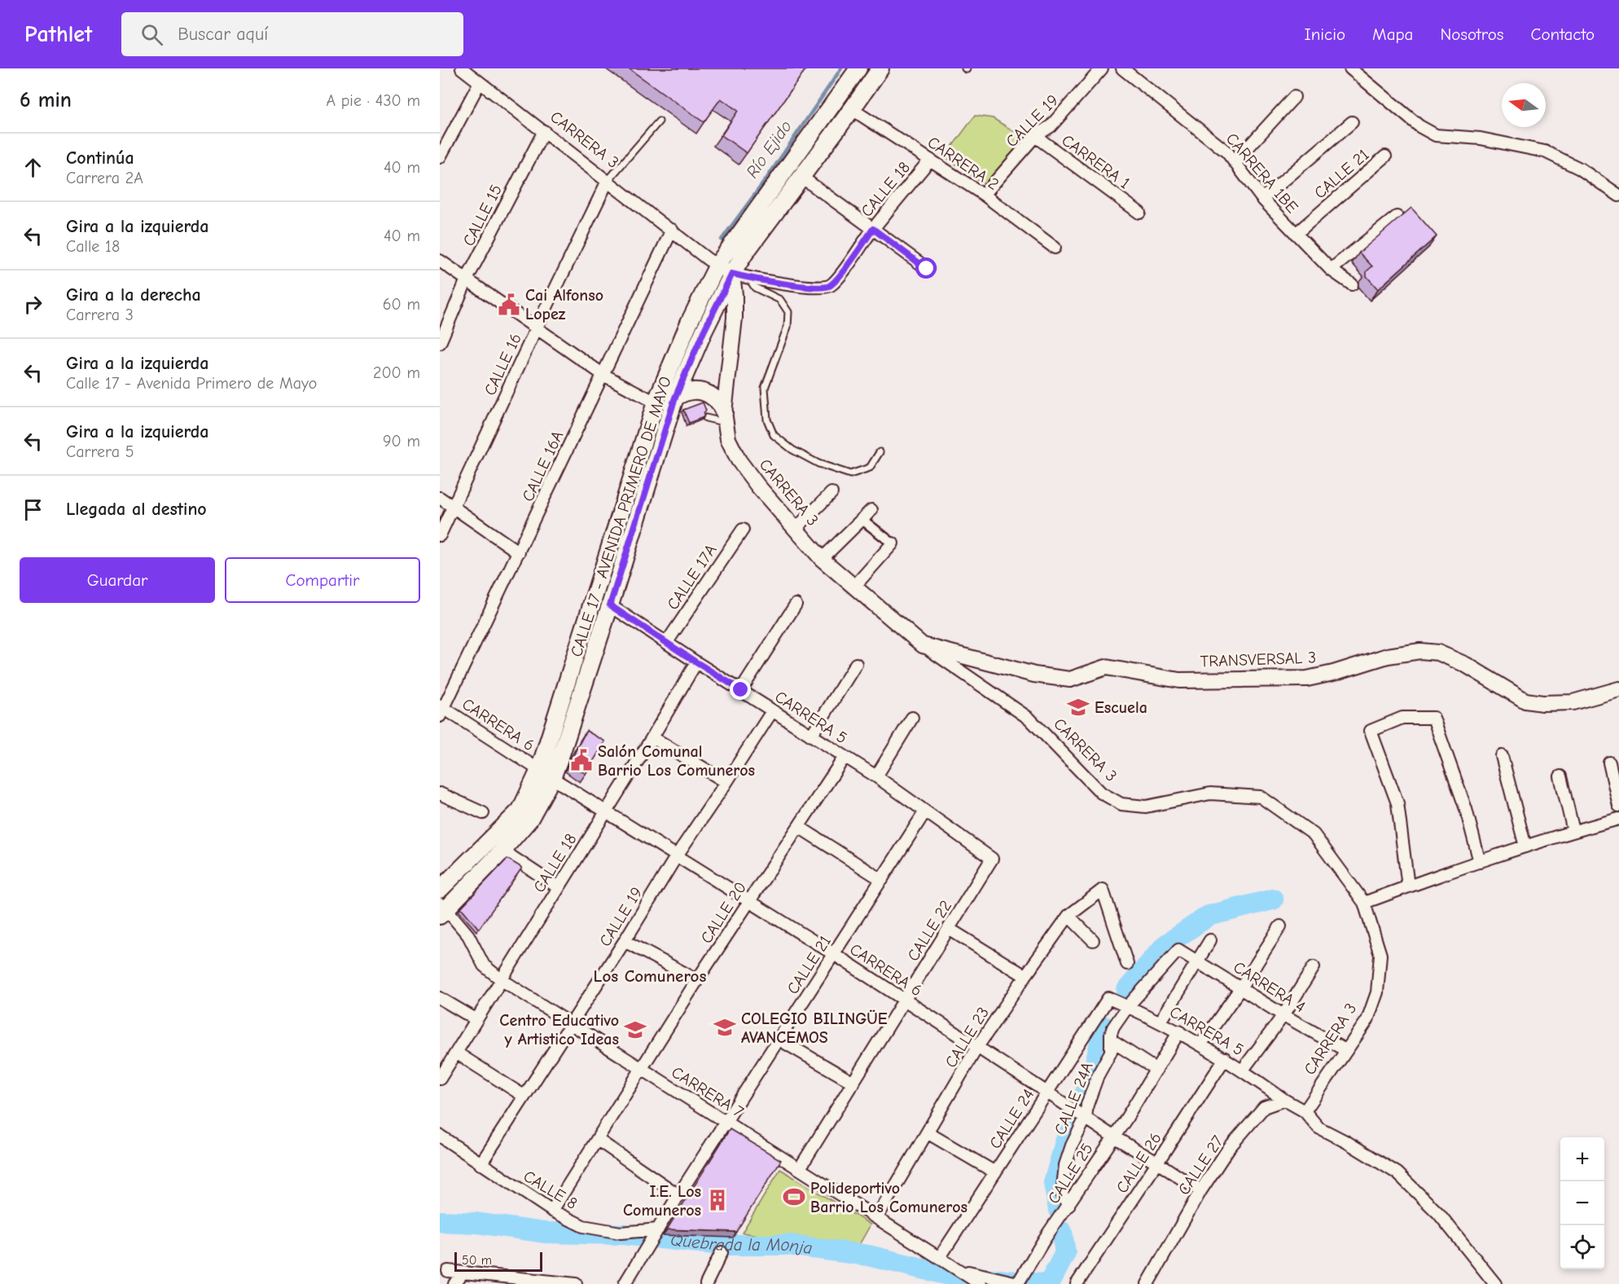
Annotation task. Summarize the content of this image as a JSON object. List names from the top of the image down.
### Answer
{
  "streets": {
    "main road": ["CALLE 17 - AVENIDA PRIMERO DE MAYO"],
    "street": [
      "CALLE 19",
      "CARRERA 3",
      "CARRERA 1",
      "CARRERA 2",
      "CARRERA 1BE",
      "CALLE 21",
      "CALLE 18",
      "CALLE 15",
      "CALLE 16",
      "CALLE 16A",
      "CALLE 17A",
      "TRANSVERSAL 3",
      "CARRERA 5",
      "CARRERA 6",
      "CALLE 20",
      "CALLE 22",
      "CARRERA 4",
      "CALLE 23",
      "CARRERA 7",
      "CALLE 24A",
      "CALLE 24",
      "CALLE 26",
      "CALLE 27",
      "CALLE 25",
      "CALLE 8"
    ]
  },
  "crossings": [
    ["CALLE 19", "CARRERA 1"],
    ["CALLE 19", "CARRERA 2"],
    ["CALLE 19", "CARRERA 5"],
    ["CALLE 19", "CARRERA 6"],
    ["CALLE 19", "CARRERA 7"],
    ["CALLE 19", "CALLE 8"],
    ["CARRERA 3", "CALLE 18"],
    ["CARRERA 3", "CALLE 15"],
    ["CARRERA 3", "CALLE 16"],
    ["CARRERA 3", "CALLE 16A"],
    ["CARRERA 3", "CALLE 17 - AVENIDA PRIMERO DE MAYO"],
    ["CARRERA 3", "TRANSVERSAL 3"],
    ["CARRERA 3", "CARRERA 4"],
    ["CARRERA 2", "CALLE 18"],
    ["CARRERA 2", "CALLE 17 - AVENIDA PRIMERO DE MAYO"],
    ["CARRERA 1BE", "CALLE 21"],
    ["CALLE 21", "CARRERA 5"],
    ["CALLE 21", "CARRERA 6"],
    ["CALLE 21", "CARRERA 7"],
    ["CALLE 21", "CALLE 8"],
    ["CALLE 18", "CARRERA 5"],
    ["CALLE 18", "CARRERA 6"],
    ["CALLE 18", "CARRERA 7"],
    ["CALLE 16A", "CARRERA 6"],
    ["CALLE 17 - AVENIDA PRIMERO DE MAYO", "CARRERA 5"],
    ["CALLE 17 - AVENIDA PRIMERO DE MAYO", "CARRERA 6"],
    ["CALLE 17 - AVENIDA PRIMERO DE MAYO", "CARRERA 7"],
    ["CALLE 17A", "CARRERA 5"],
    ["CARRERA 5", "CALLE 20"],
    ["CARRERA 5", "CALLE 22"],
    ["CARRERA 5", "CARRERA 4"],
    ["CARRERA 5", "CALLE 24A"],
    ["CARRERA 5", "CALLE 24"],
    ["CARRERA 5", "CALLE 26"],
    ["CARRERA 5", "CALLE 27"],
    ["CARRERA 5", "CALLE 25"],
    ["CARRERA 6", "CALLE 20"],
    ["CARRERA 6", "CALLE 22"],
    ["CARRERA 6", "CALLE 23"],
    ["CARRERA 6", "CALLE 24A"],
    ["CARRERA 6", "CALLE 24"],
    ["CARRERA 6", "CALLE 26"],
    ["CARRERA 6", "CALLE 27"],
    ["CARRERA 6", "CALLE 25"],
    ["CALLE 20", "CARRERA 7"],
    ["CALLE 20", "CALLE 8"],
    ["CALLE 22", "CARRERA 7"],
    ["CARRERA 4", "CALLE 24A"],
    ["CALLE 23", "CARRERA 7"],
    ["CARRERA 7", "CALLE 24"],
    ["CARRERA 7", "CALLE 25"],
    ["CALLE 24A", "CALLE 25"]
  ],
  "districts": ["Los Comuneros"],
  "water": ["Río Ejido", "Quebrada la Monja"],
  "places": {
    "public building": ["Cai Alfonso Lopez", "Salón Comunal Barrio Los Comuneros"],
    "school or university": ["Escuela", "COLEGIO BILINGÜE AVANCEMOS", "Centro Educativo y Artistico Ideas"],
    "sports": ["Polideportivo Barrio Los Comuneros"],
    "building": ["I.E. Los Comuneros"]
  },
  "scale_bar": "50 m",
  "north": "left",
  "page": {
    "header": "Pathlet",
    "search": "Buscar aquí",
    "nav": [
      "Inicio",
      "Mapa",
      "Nosotros",
      "Contacto"
    ],
    "heading": ["6 min", "A pie · 430 m"],
    "list": [
      ["Continúa", "Carrera 2A", "40 m"],
      ["Gira a la izquierda", "Calle 18", "40 m"],
      ["Gira a la derecha", "Carrera 3", "60 m"],
      ["Gira a la izquierda", "Calle 17 - Avenida Primero de Mayo", "200 m"],
      ["Gira a la izquierda", "Carrera 5", "90 m"],
      "Llegada al destino"
    ],
    "buttons": ["Guardar", "Compartir"],
    "map_buttons": ["+", "−"],
    "scale": "50 m"
  }
}
